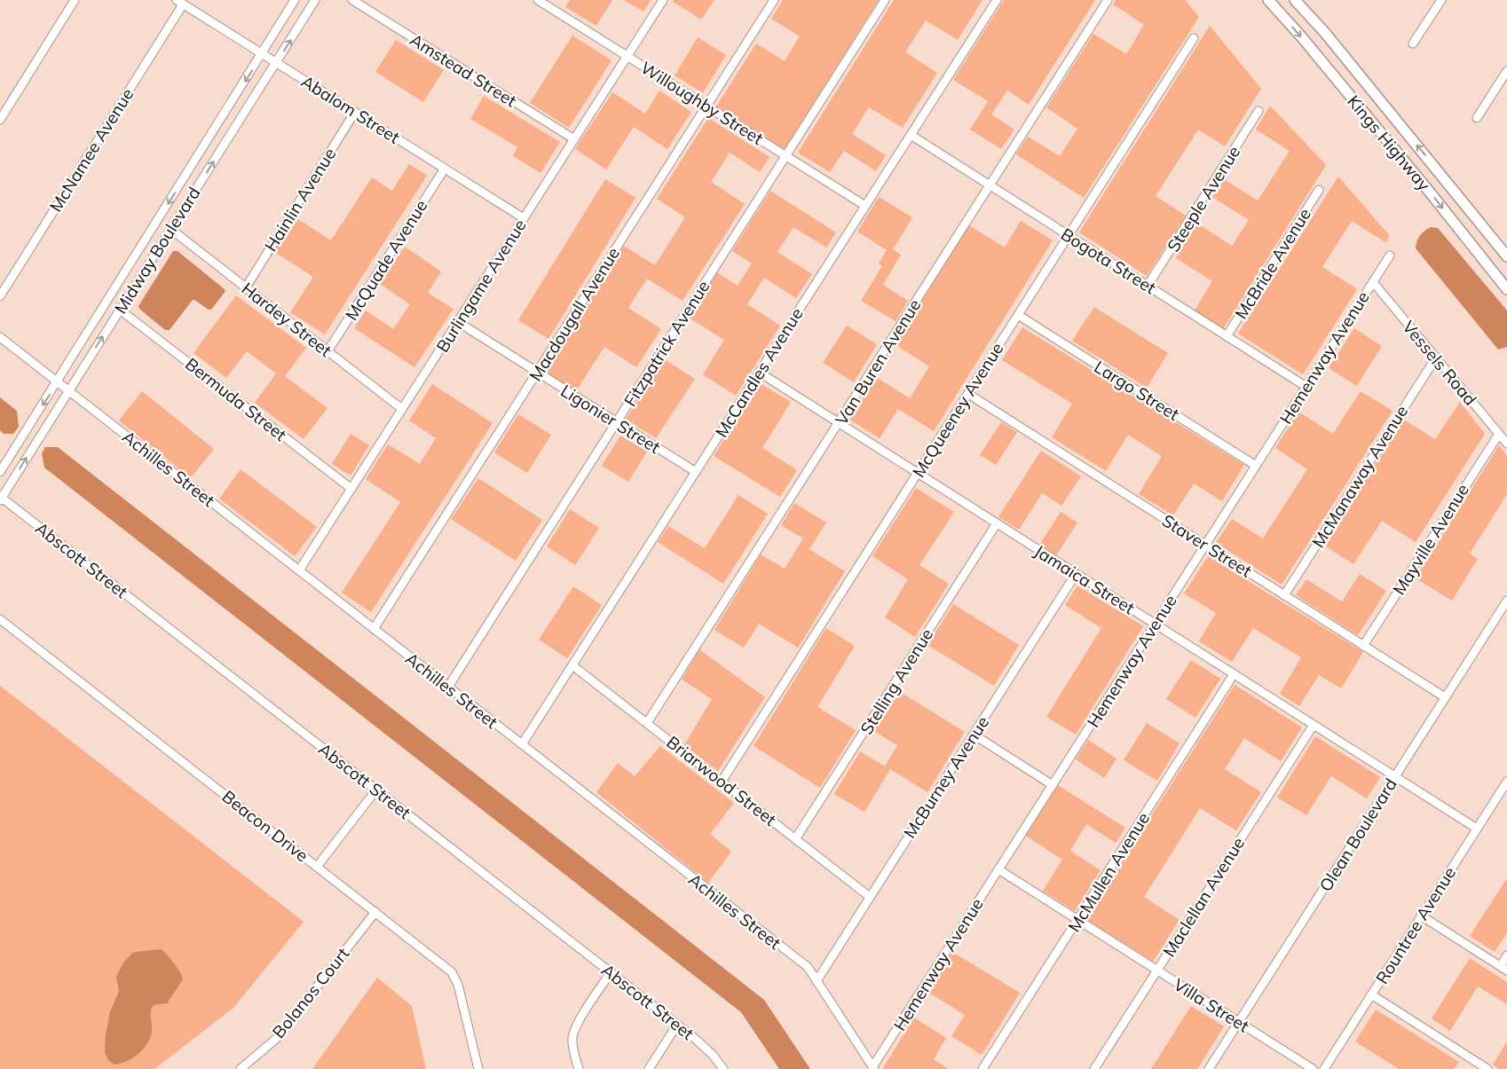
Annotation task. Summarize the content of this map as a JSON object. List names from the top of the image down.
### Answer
{
  "streets": {
    "main road": ["Kings Highway"],
    "street": [
      "Amstead Street",
      "Willoughby Street",
      "Abalom Street",
      "McNamee Avenue",
      "Steeple Avenue",
      "Hainlin Avenue",
      "Midway Boulevard",
      "McQuade Avenue",
      "Bogota Street",
      "McBride Avenue",
      "Burlingame Avenue",
      "Macdougall Avenue",
      "Hardey Street",
      "Fitzpatrick Avenue",
      "Hemenway Avenue",
      "Van Buren Avenue",
      "Vessels Road",
      "McCandles Avenue",
      "Largo Street",
      "Bermuda Street",
      "McQueeney Avenue",
      "Ligonier Street",
      "Achilles Street",
      "McManaway Avenue",
      "Mayville Avenue",
      "Staver Street",
      "Abscott Street",
      "Jamaica Street",
      "Stelling Avenue",
      "McBurney Avenue",
      "Briarwood Street",
      "Beacon Drive",
      "Olean Boulevard",
      "McMullen Avenue",
      "Maclellan Avenue",
      "Rountree Avenue",
      "Bolanos Court",
      "Villa Street"
    ]
  },
  "crossings": [
    ["Amstead Street", "Burlingame Avenue"],
    ["Willoughby Street", "Burlingame Avenue"],
    ["Willoughby Street", "Macdougall Avenue"],
    ["Willoughby Street", "Fitzpatrick Avenue"],
    ["Willoughby Street", "McCandles Avenue"],
    ["Abalom Street", "McNamee Avenue"],
    ["Abalom Street", "Hainlin Avenue"],
    ["Abalom Street", "Midway Boulevard"],
    ["Abalom Street", "McQuade Avenue"],
    ["Abalom Street", "Burlingame Avenue"],
    ["Steeple Avenue", "Bogota Street"],
    ["Hainlin Avenue", "Hardey Street"],
    ["Midway Boulevard", "Hardey Street"],
    ["Midway Boulevard", "Bermuda Street"],
    ["Midway Boulevard", "Achilles Street"],
    ["Midway Boulevard", "Abscott Street"],
    ["McQuade Avenue", "Hardey Street"],
    ["Bogota Street", "McBride Avenue"],
    ["Bogota Street", "Hemenway Avenue"],
    ["Bogota Street", "Van Buren Avenue"],
    ["Bogota Street", "McCandles Avenue"],
    ["Bogota Street", "McQueeney Avenue"],
    ["Burlingame Avenue", "Hardey Street"],
    ["Burlingame Avenue", "Bermuda Street"],
    ["Burlingame Avenue", "Ligonier Street"],
    ["Burlingame Avenue", "Achilles Street"],
    ["Macdougall Avenue", "Ligonier Street"],
    ["Macdougall Avenue", "Achilles Street"],
    ["Fitzpatrick Avenue", "Ligonier Street"],
    ["Fitzpatrick Avenue", "Achilles Street"],
    ["Hemenway Avenue", "Vessels Road"],
    ["Hemenway Avenue", "Largo Street"],
    ["Hemenway Avenue", "Achilles Street"],
    ["Hemenway Avenue", "Staver Street"],
    ["Hemenway Avenue", "Jamaica Street"],
    ["Hemenway Avenue", "Villa Street"],
    ["Van Buren Avenue", "Jamaica Street"],
    ["Van Buren Avenue", "Briarwood Street"],
    ["Vessels Road", "McManaway Avenue"],
    ["Vessels Road", "Mayville Avenue"],
    ["McCandles Avenue", "Ligonier Street"],
    ["McCandles Avenue", "Achilles Street"],
    ["McCandles Avenue", "Jamaica Street"],
    ["McCandles Avenue", "Briarwood Street"],
    ["Largo Street", "McQueeney Avenue"],
    ["McQueeney Avenue", "Staver Street"],
    ["McQueeney Avenue", "Jamaica Street"],
    ["McQueeney Avenue", "Briarwood Street"],
    ["Achilles Street", "McBurney Avenue"],
    ["McManaway Avenue", "Staver Street"],
    ["Mayville Avenue", "Staver Street"],
    ["Staver Street", "Olean Boulevard"],
    ["Jamaica Street", "Stelling Avenue"],
    ["Jamaica Street", "McBurney Avenue"],
    ["Jamaica Street", "Olean Boulevard"],
    ["Jamaica Street", "McMullen Avenue"],
    ["Jamaica Street", "Maclellan Avenue"],
    ["Jamaica Street", "Rountree Avenue"],
    ["Stelling Avenue", "Briarwood Street"],
    ["McBurney Avenue", "Briarwood Street"],
    ["Beacon Drive", "Bolanos Court"],
    ["Olean Boulevard", "Villa Street"],
    ["McMullen Avenue", "Villa Street"],
    ["Maclellan Avenue", "Villa Street"]
  ]
}
